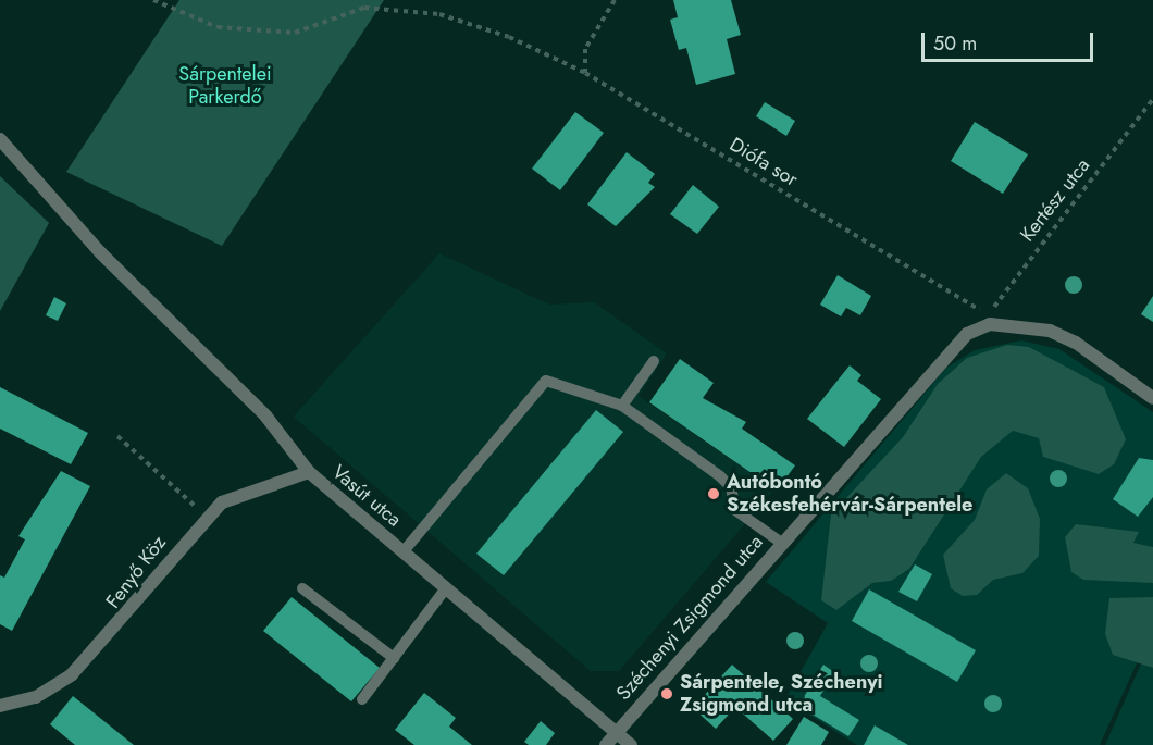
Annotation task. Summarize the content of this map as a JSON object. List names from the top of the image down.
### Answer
{
  "streets": {
    "street": ["Vasút utca", "Fenyő Köz", "Széchenyi Zsigmond utca"],
    "path": ["Diófa sor", "Kertész utca"]
  },
  "crossings": [
    ["Diófa sor", "Kertész utca"],
    ["Diófa sor", "Széchenyi Zsigmond utca"],
    ["Kertész utca", "Széchenyi Zsigmond utca"],
    ["Vasút utca", "Fenyő Köz"],
    ["Vasút utca", "Széchenyi Zsigmond utca"]
  ],
  "parks": ["Sárpentelei Parkerdő"],
  "places": ["Autóbontó Székesfehérvár-Sárpentele", "Sárpentele, Széchenyi Zsigmond utca"],
  "scale_bar": "50 m"
}
